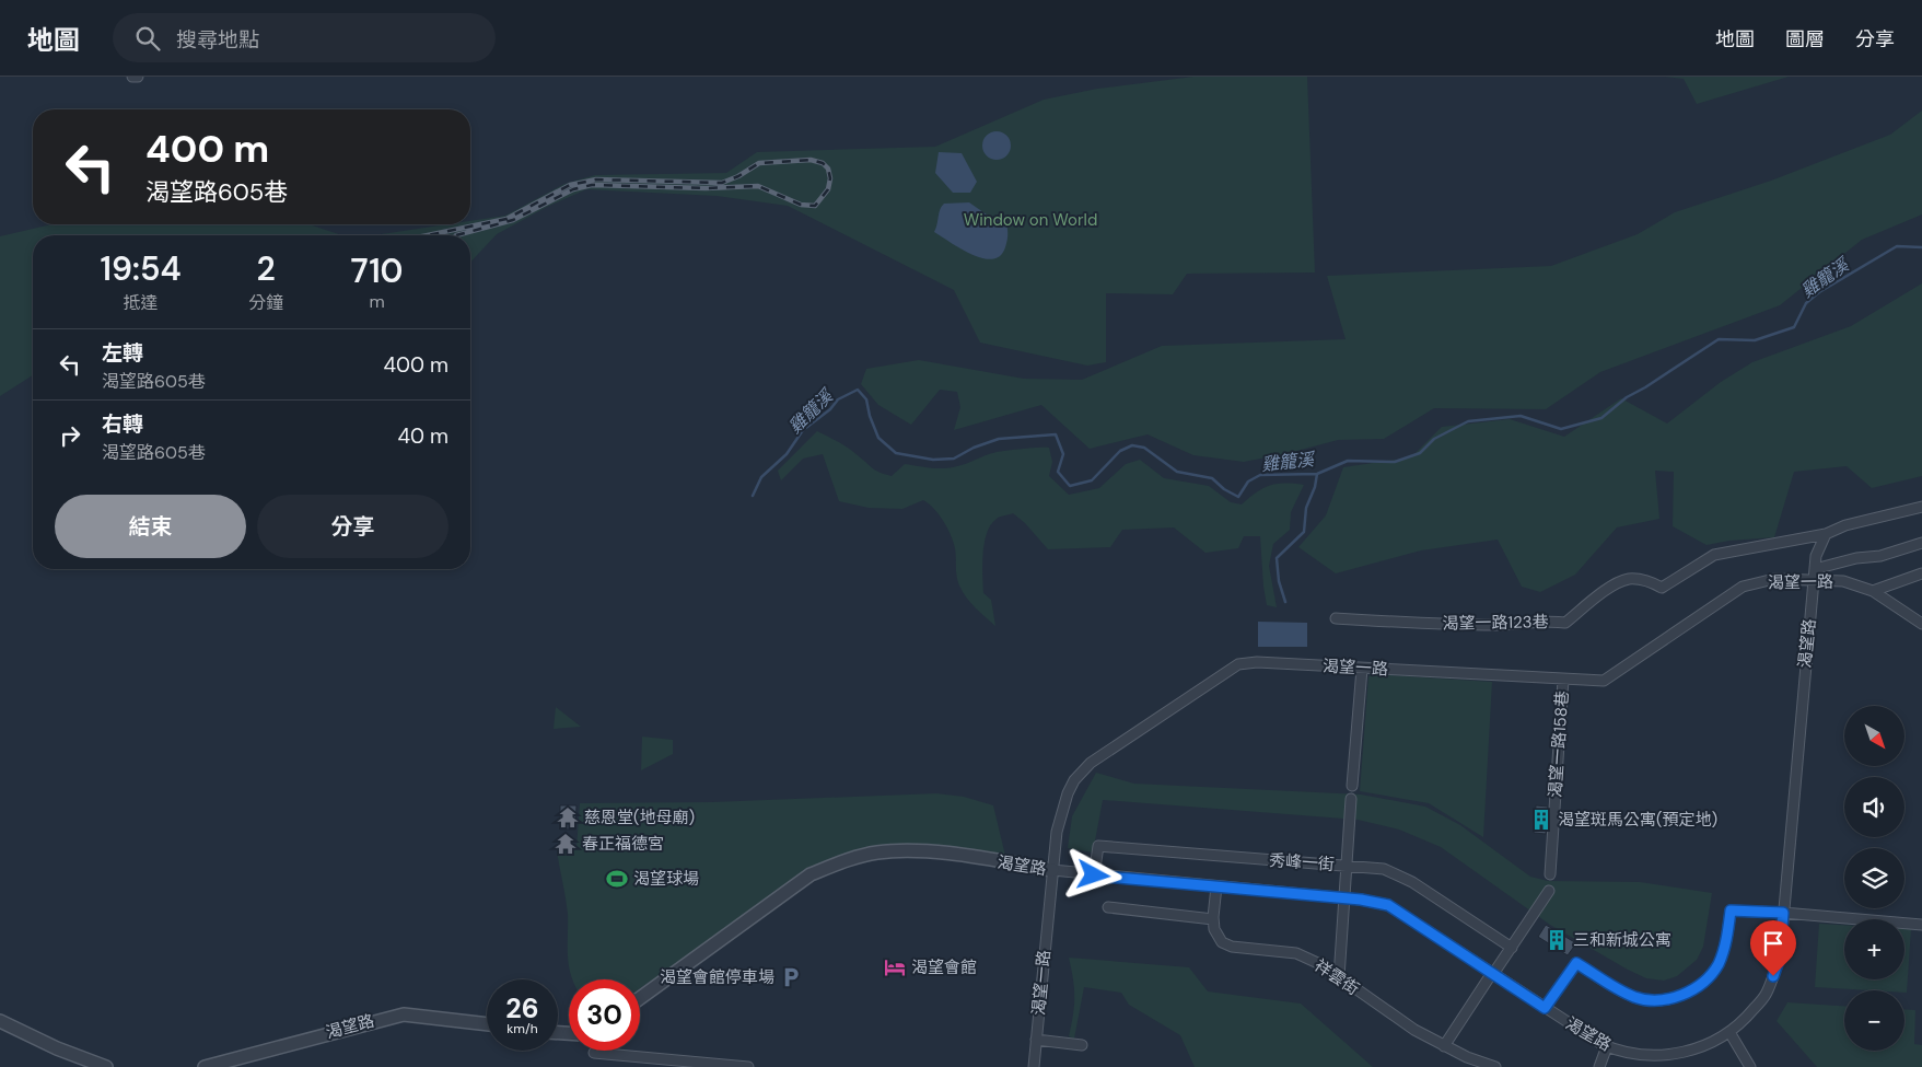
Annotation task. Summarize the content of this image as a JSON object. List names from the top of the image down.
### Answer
{
  "streets": {
    "street": [
      "渴望一路",
      "渴望一路123巷",
      "渴望路",
      "渴望一路158巷",
      "秀峰一街",
      "祥雲街"
    ]
  },
  "crossings": [
    ["渴望一路", "渴望路"],
    ["渴望一路", "渴望一路158巷"],
    ["渴望一路123巷", "渴望路"],
    ["渴望路", "秀峰一街"]
  ],
  "water": ["雞籠溪"],
  "parks": ["Window on World"],
  "places": {
    "temple": ["慈恩堂(地母廟)", "春正福德宮"],
    "building": ["渴望斑馬公寓(預定地)", "三和新城公寓"],
    "sports": ["渴望球場"],
    "hotel": ["渴望會館"],
    "parking": ["渴望會館停車場"]
  },
  "north": "bottom right",
  "page": {
    "header": "地圖",
    "search": "搜尋地點",
    "nav": ["地圖", "圖層", "分享"],
    "turn": ["400 m", "渴望路605巷"],
    "eta": [
      "19:54",
      "抵達",
      "2",
      "分鐘",
      "710",
      "m"
    ],
    "list": [
      {
        "name": "左轉",
        "note": "渴望路605巷",
        "value": "400 m"
      },
      {
        "name": "右轉",
        "note": "渴望路605巷",
        "value": "40 m"
      }
    ],
    "buttons": ["結束", "分享"],
    "map_buttons": ["+", "−"],
    "speed": "26 km/h",
    "limit": "30"
  }
}
